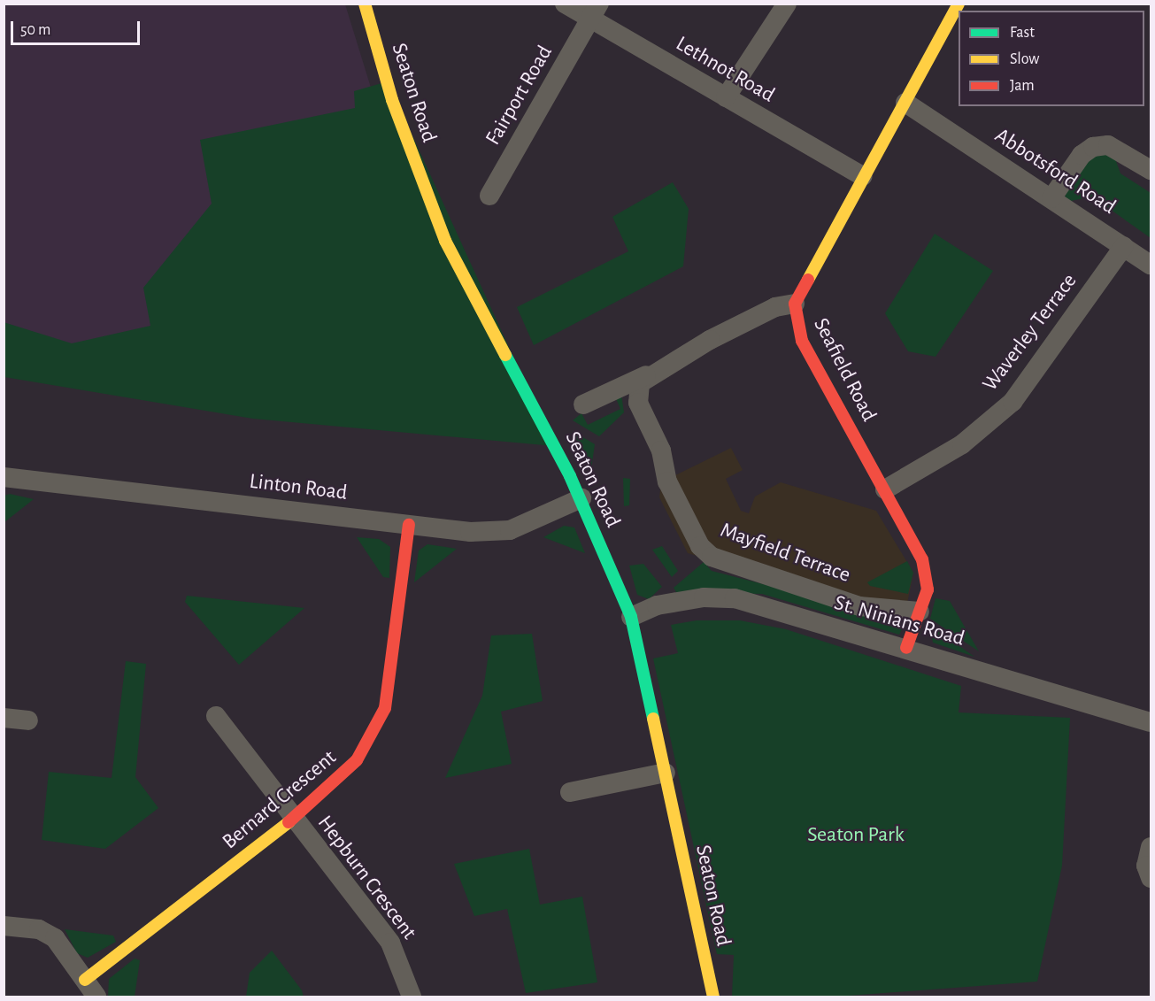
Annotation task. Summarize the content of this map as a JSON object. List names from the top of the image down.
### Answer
{
  "streets": {
    "street": [
      "Lethnot Road",
      "Seaton Road",
      "Fairport Road",
      "Abbotsford Road",
      "Waverley Terrace",
      "Seafield Road",
      "Linton Road",
      "Mayfield Terrace",
      "St. Ninians Road",
      "Bernard Crescent",
      "Hepburn Crescent"
    ]
  },
  "crossings": [
    ["Lethnot Road", "Fairport Road"],
    ["Lethnot Road", "Seafield Road"],
    ["Seaton Road", "Linton Road"],
    ["Seaton Road", "St. Ninians Road"],
    ["Abbotsford Road", "Waverley Terrace"],
    ["Abbotsford Road", "Seafield Road"],
    ["Waverley Terrace", "Seafield Road"],
    ["Seafield Road", "Mayfield Terrace"],
    ["Seafield Road", "St. Ninians Road"],
    ["Linton Road", "Bernard Crescent"],
    ["Bernard Crescent", "Hepburn Crescent"]
  ],
  "parks": ["Seaton Park"],
  "legend": ["Fast", "Slow", "Jam"],
  "scale_bar": "50 m"
}
